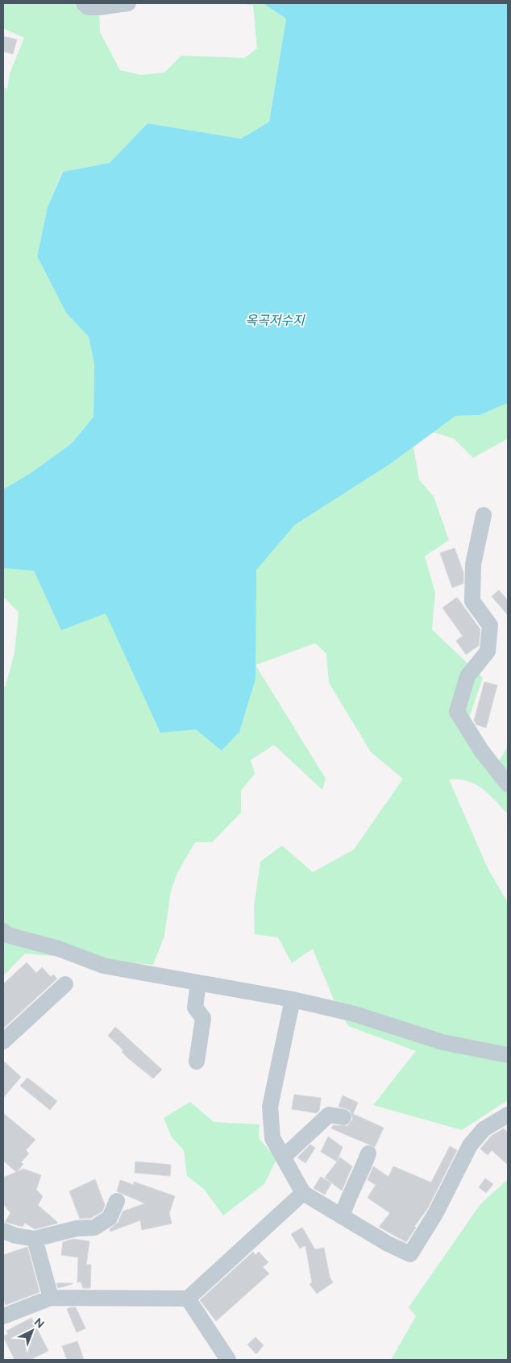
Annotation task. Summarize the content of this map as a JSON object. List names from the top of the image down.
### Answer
{
  "water": ["옥곡저수지"],
  "north": "top right"
}
